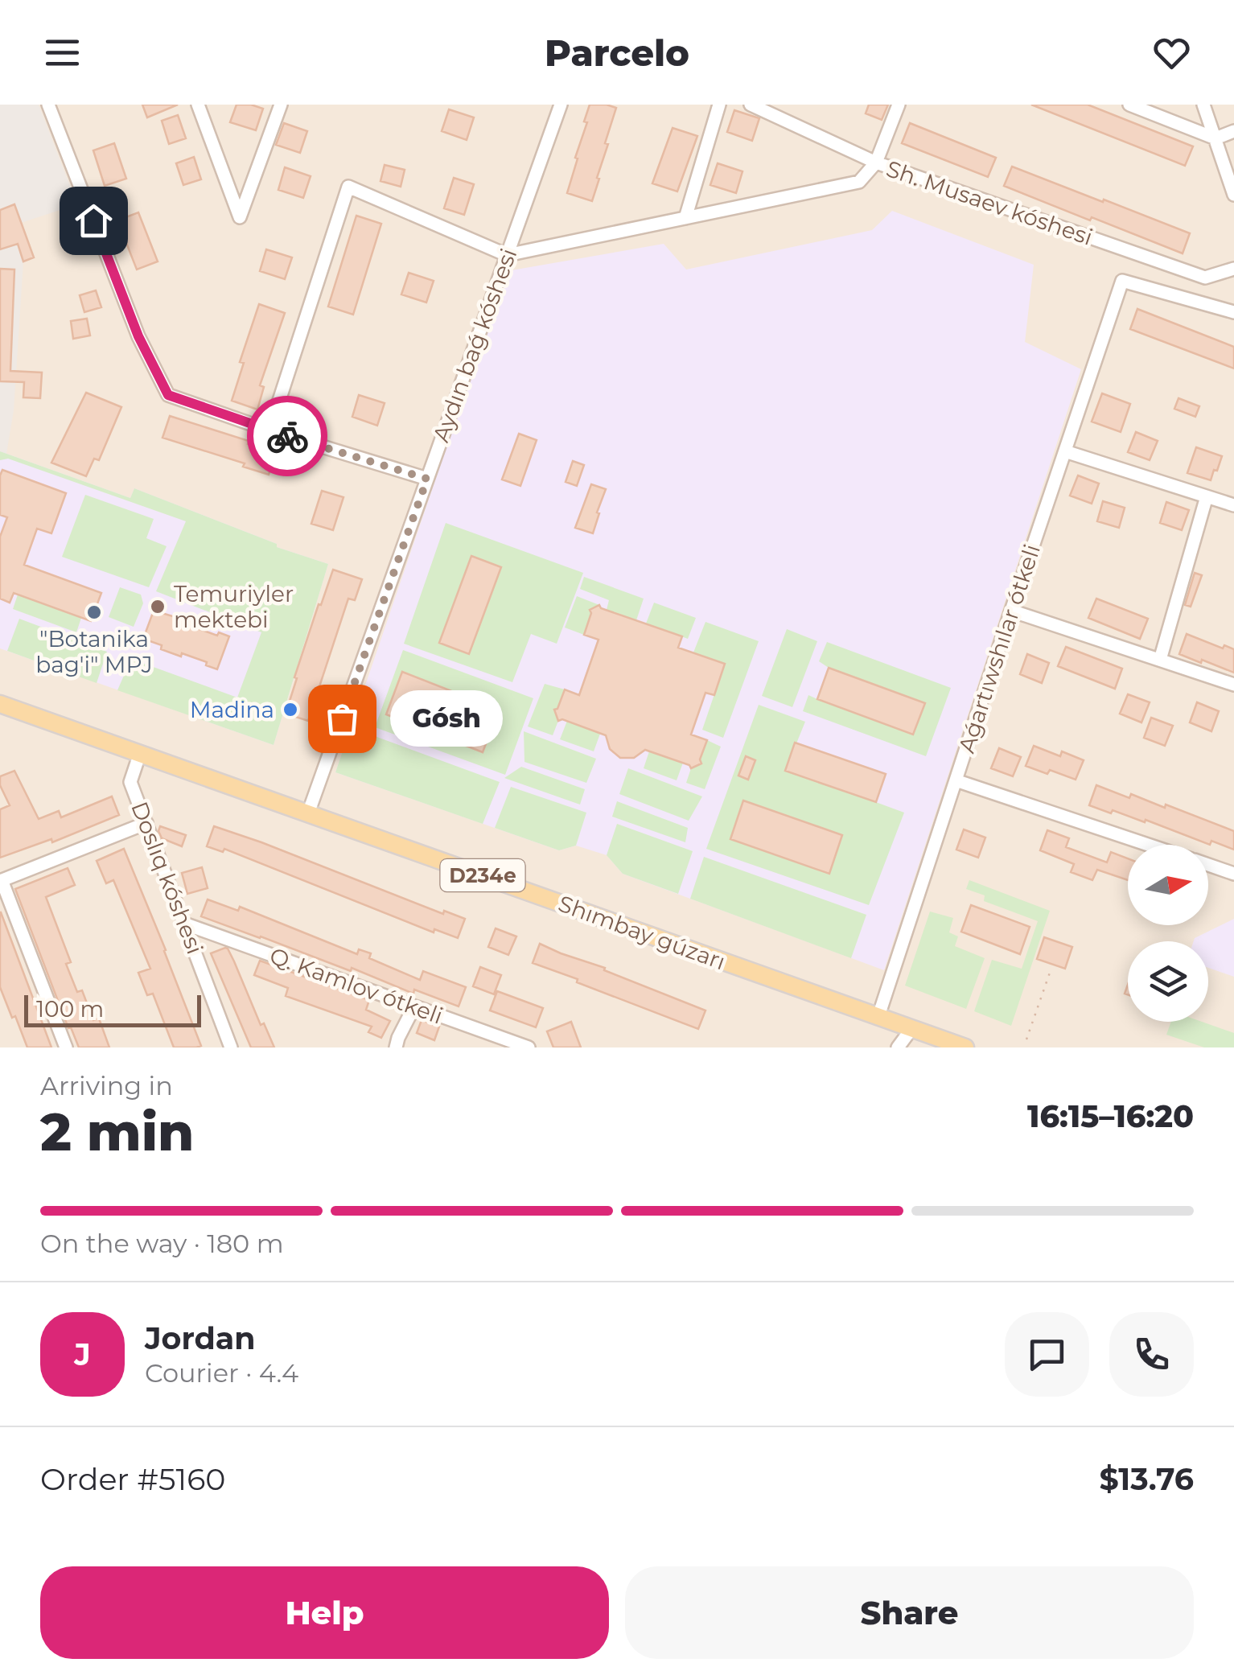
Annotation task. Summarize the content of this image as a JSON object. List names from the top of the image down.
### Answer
{
  "streets": {
    "main road": ["D234e", "Shımbay gúzarı"],
    "street": [
      "Sh. Musaev kóshesi",
      "Aydın baǵ kóshesi",
      "Aǵartıwshılar ótkeli",
      "Doslıq kóshesi",
      "Q. Kamlov ótkeli"
    ]
  },
  "crossings": [
    ["Aydın baǵ kóshesi", "Shımbay gúzarı"],
    ["Aǵartıwshılar ótkeli", "Shımbay gúzarı"],
    ["Doslıq kóshesi", "Shımbay gúzarı"],
    ["Doslıq kóshesi", "Q. Kamlov ótkeli"]
  ],
  "places": [
    "Temuriyler mektebi",
    "\"Botanika bag'i\" MPJ",
    "Madina",
    "Gósh"
  ],
  "scale_bar": "100 m",
  "north": "right",
  "page": {
    "header": "Parcelo",
    "bubble": "Gósh",
    "scale": "100 m",
    "heading": ["2 min", "Arriving in", "16:15–16:20"],
    "panel": [
      "Jordan",
      "Courier · 4.4",
      "Order #5160",
      "$13.76"
    ],
    "bar": "On the way · 180 m",
    "round": "J",
    "buttons": ["Help", "Share"]
  }
}
